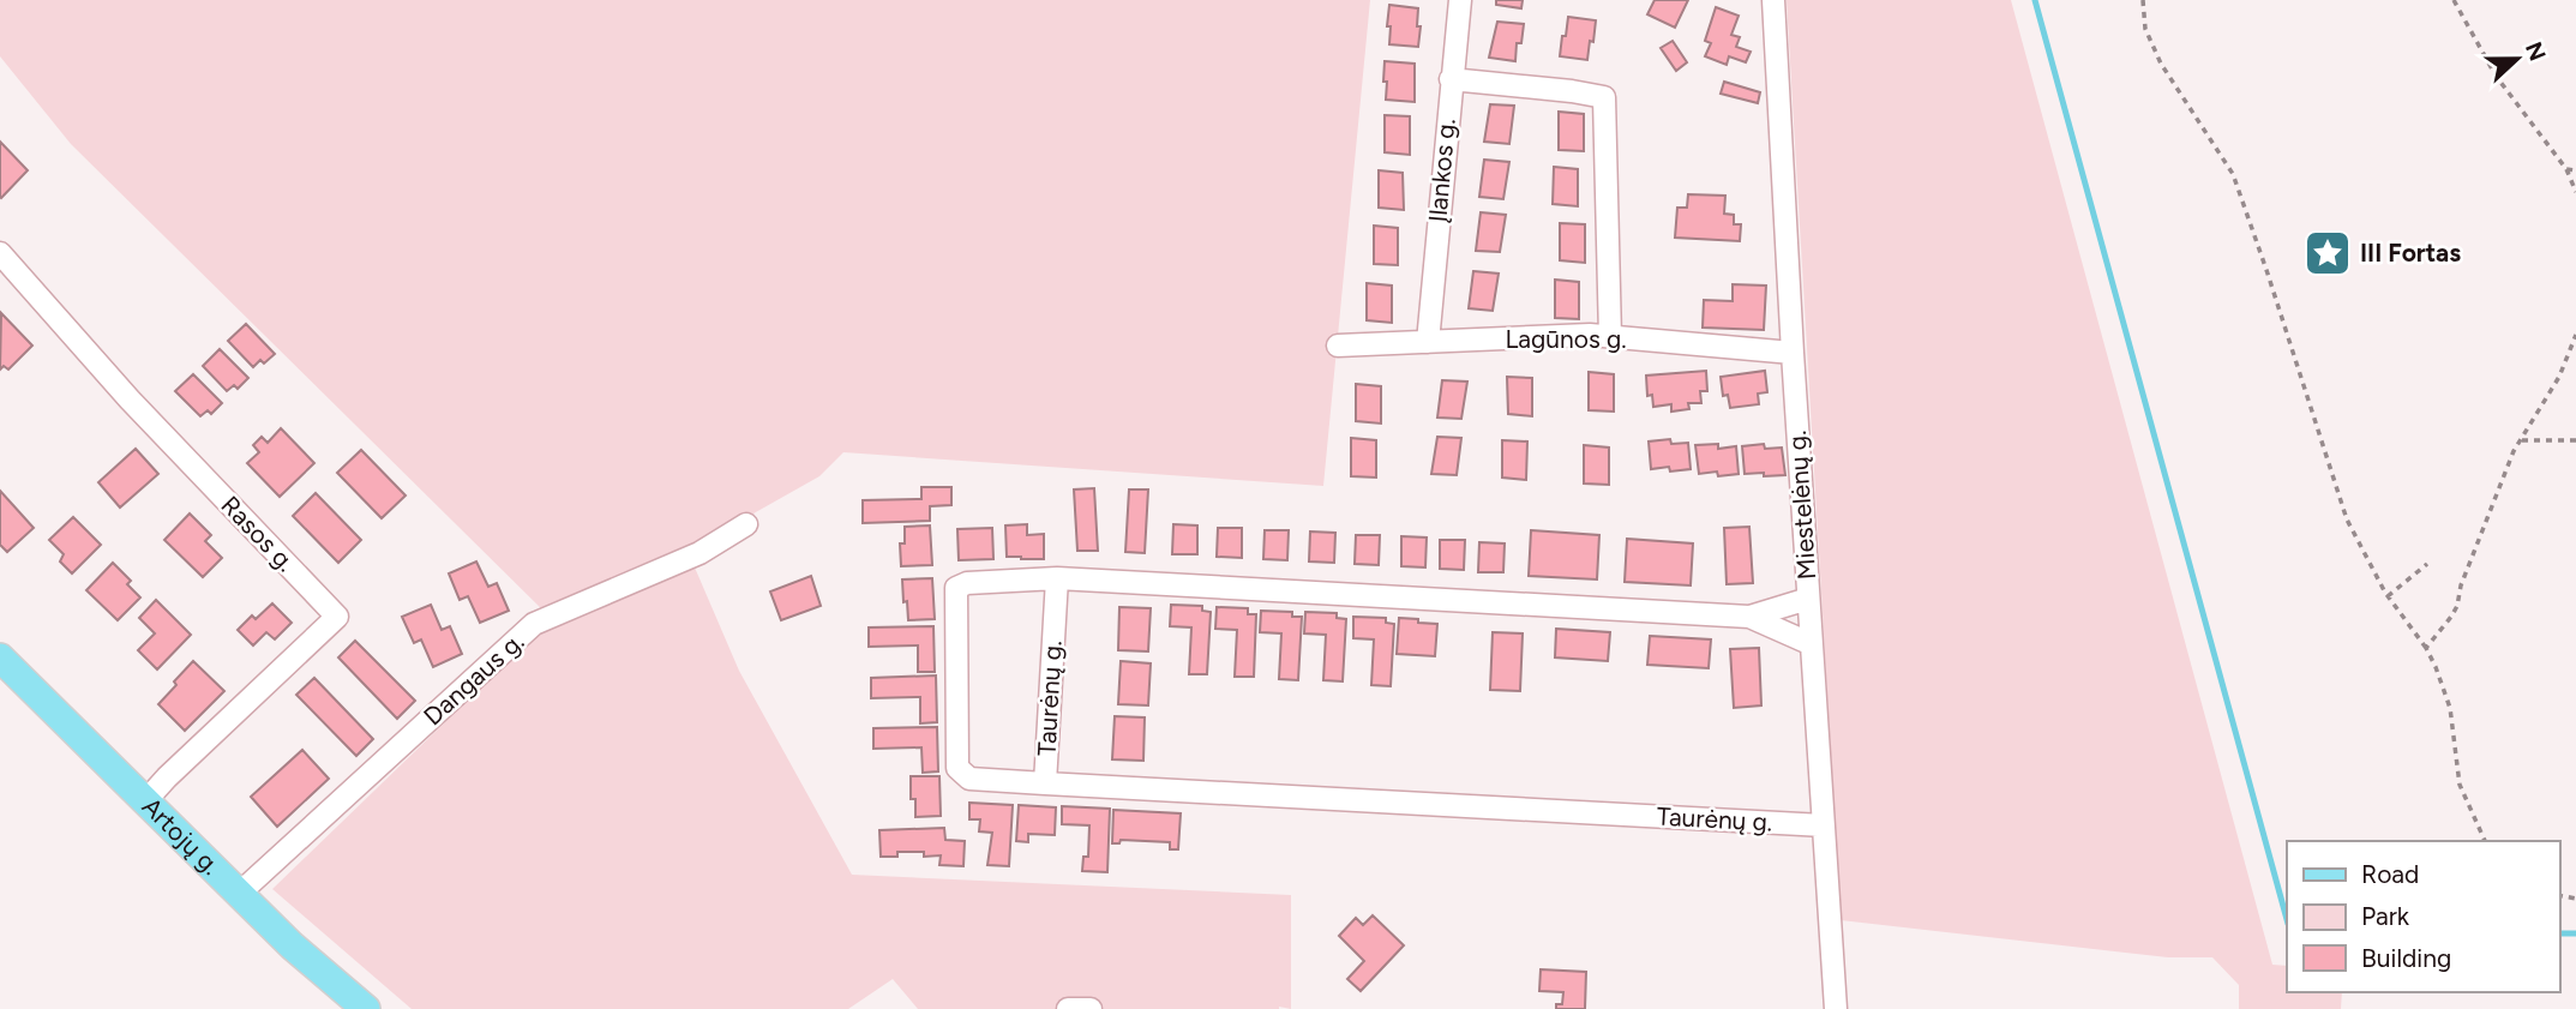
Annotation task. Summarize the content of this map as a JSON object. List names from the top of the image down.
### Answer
{
  "streets": {
    "main road": ["Artojų g."],
    "street": [
      "Įlankos g.",
      "Lagūnos g.",
      "Miestelėnų g.",
      "Rasos g.",
      "Dangaus g.",
      "Taurėnų g."
    ]
  },
  "crossings": [
    ["Įlankos g.", "Lagūnos g."],
    ["Lagūnos g.", "Miestelėnų g."],
    ["Miestelėnų g.", "Taurėnų g."],
    ["Rasos g.", "Artojų g."],
    ["Dangaus g.", "Artojų g."]
  ],
  "places": {
    "place": ["III Fortas"]
  },
  "legend": ["Road", "Park", "Building"],
  "north": "right"
}
